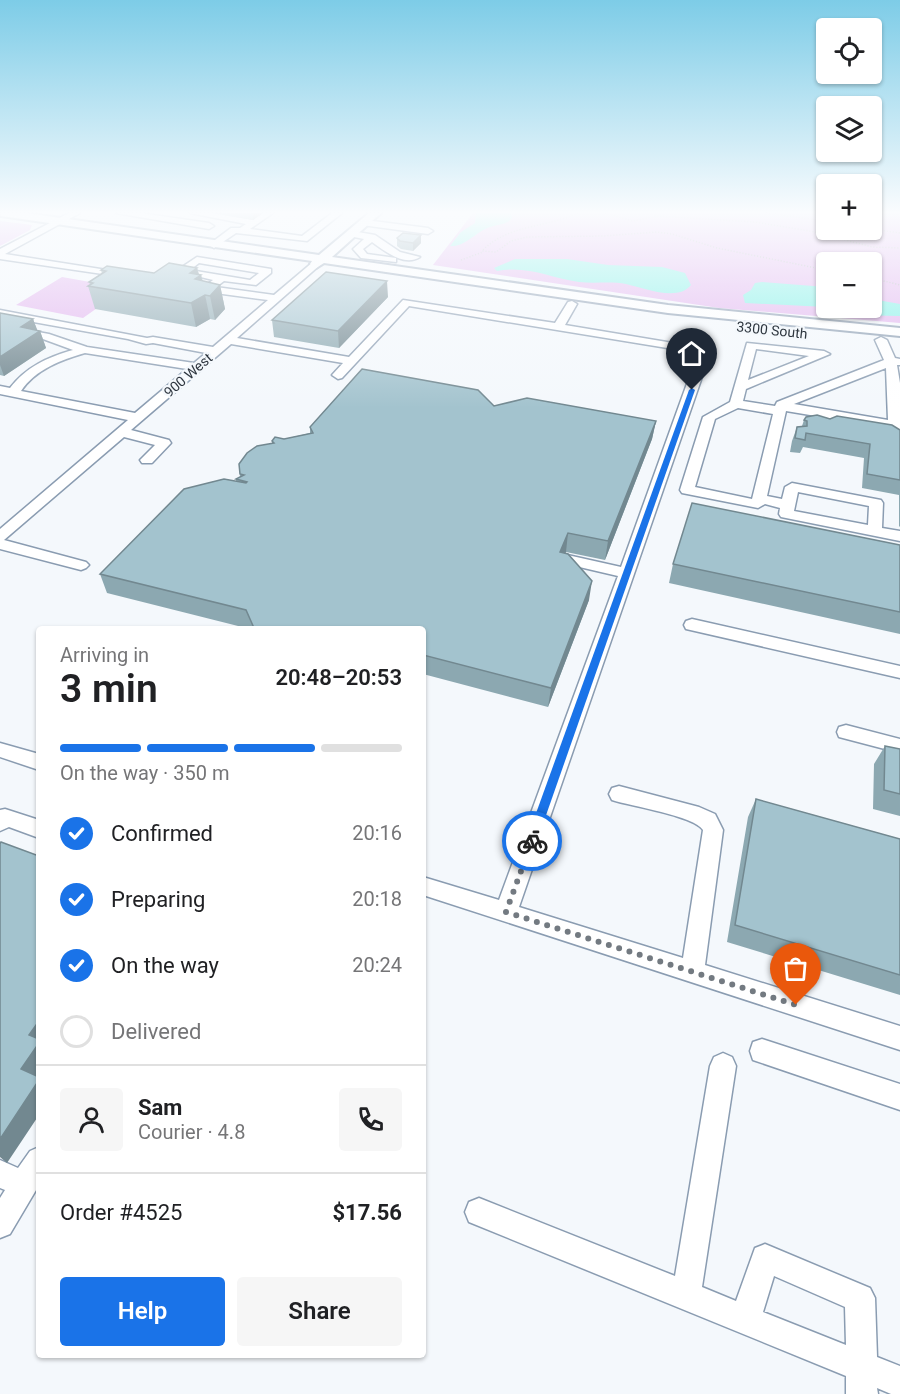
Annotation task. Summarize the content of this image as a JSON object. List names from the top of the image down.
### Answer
{
  "streets": {
    "main road": ["3300 South"],
    "street": ["900 West"]
  },
  "page": {
    "map_buttons": ["+", "−"],
    "heading": ["3 min", "Arriving in", "20:48–20:53"],
    "panel": [
      "Sam",
      "Courier · 4.8",
      "Order #4525",
      "$17.56"
    ],
    "bar": "On the way · 350 m",
    "list": [
      ["Confirmed", "20:16"],
      ["Preparing", "20:18"],
      ["On the way", "20:24"],
      "Delivered"
    ],
    "buttons": ["Help", "Share"]
  }
}
